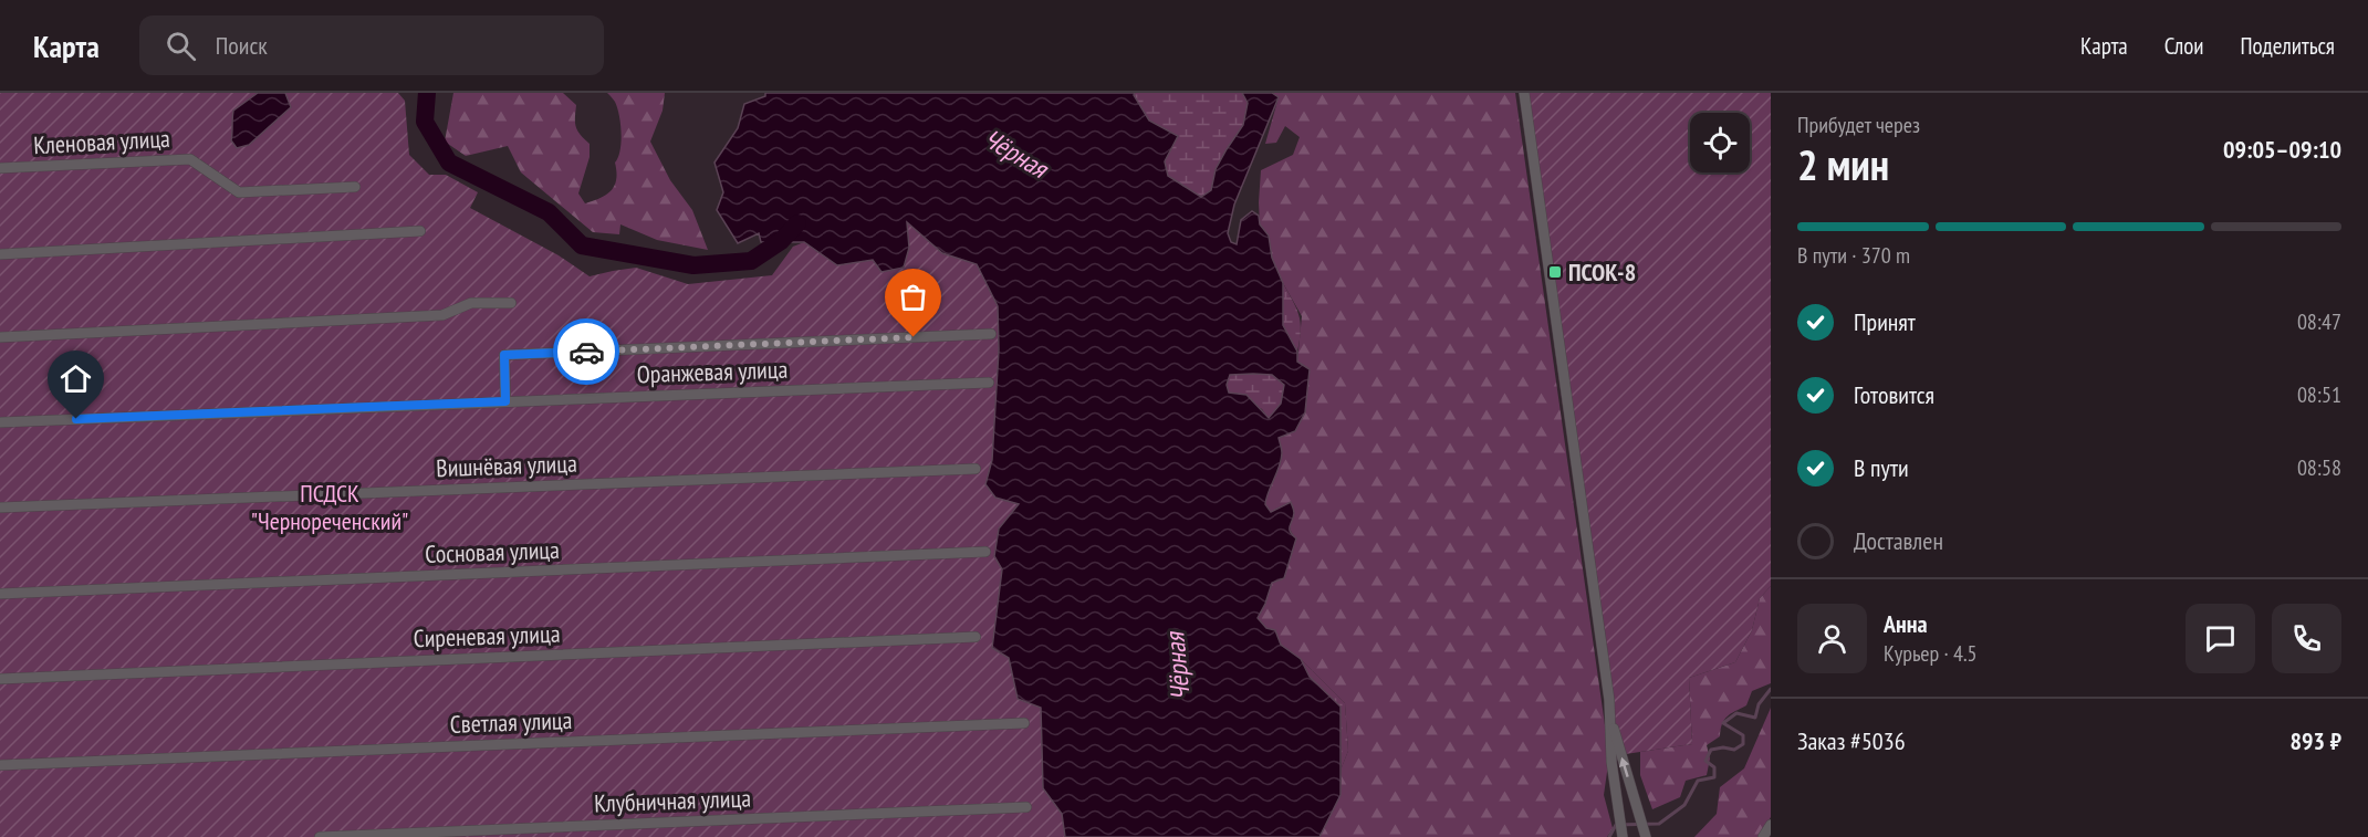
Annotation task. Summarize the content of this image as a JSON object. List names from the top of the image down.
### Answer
{
  "streets": {
    "street": [
      "Кленовая улица",
      "Оранжевая улица",
      "Вишнёвая улица",
      "Сосновая улица",
      "Сиреневая улица",
      "Светлая улица",
      "Клубничная улица"
    ]
  },
  "water": ["Чёрная"],
  "parks": ["ПСДСК \"Чернореченский\""],
  "places": {
    "transit": ["ПСОК-8"]
  },
  "page": {
    "header": "Карта",
    "search": "Поиск",
    "nav": ["Карта", "Слои", "Поделиться"],
    "heading": ["2 мин", "Прибудет через", "09:05–09:10"],
    "panel": [
      "Анна",
      "Курьер · 4.5",
      "Заказ #5036",
      "893 ₽"
    ],
    "bar": "В пути · 370 m",
    "list": [
      ["Принят", "08:47"],
      ["Готовится", "08:51"],
      ["В пути", "08:58"],
      "Доставлен"
    ]
  }
}
